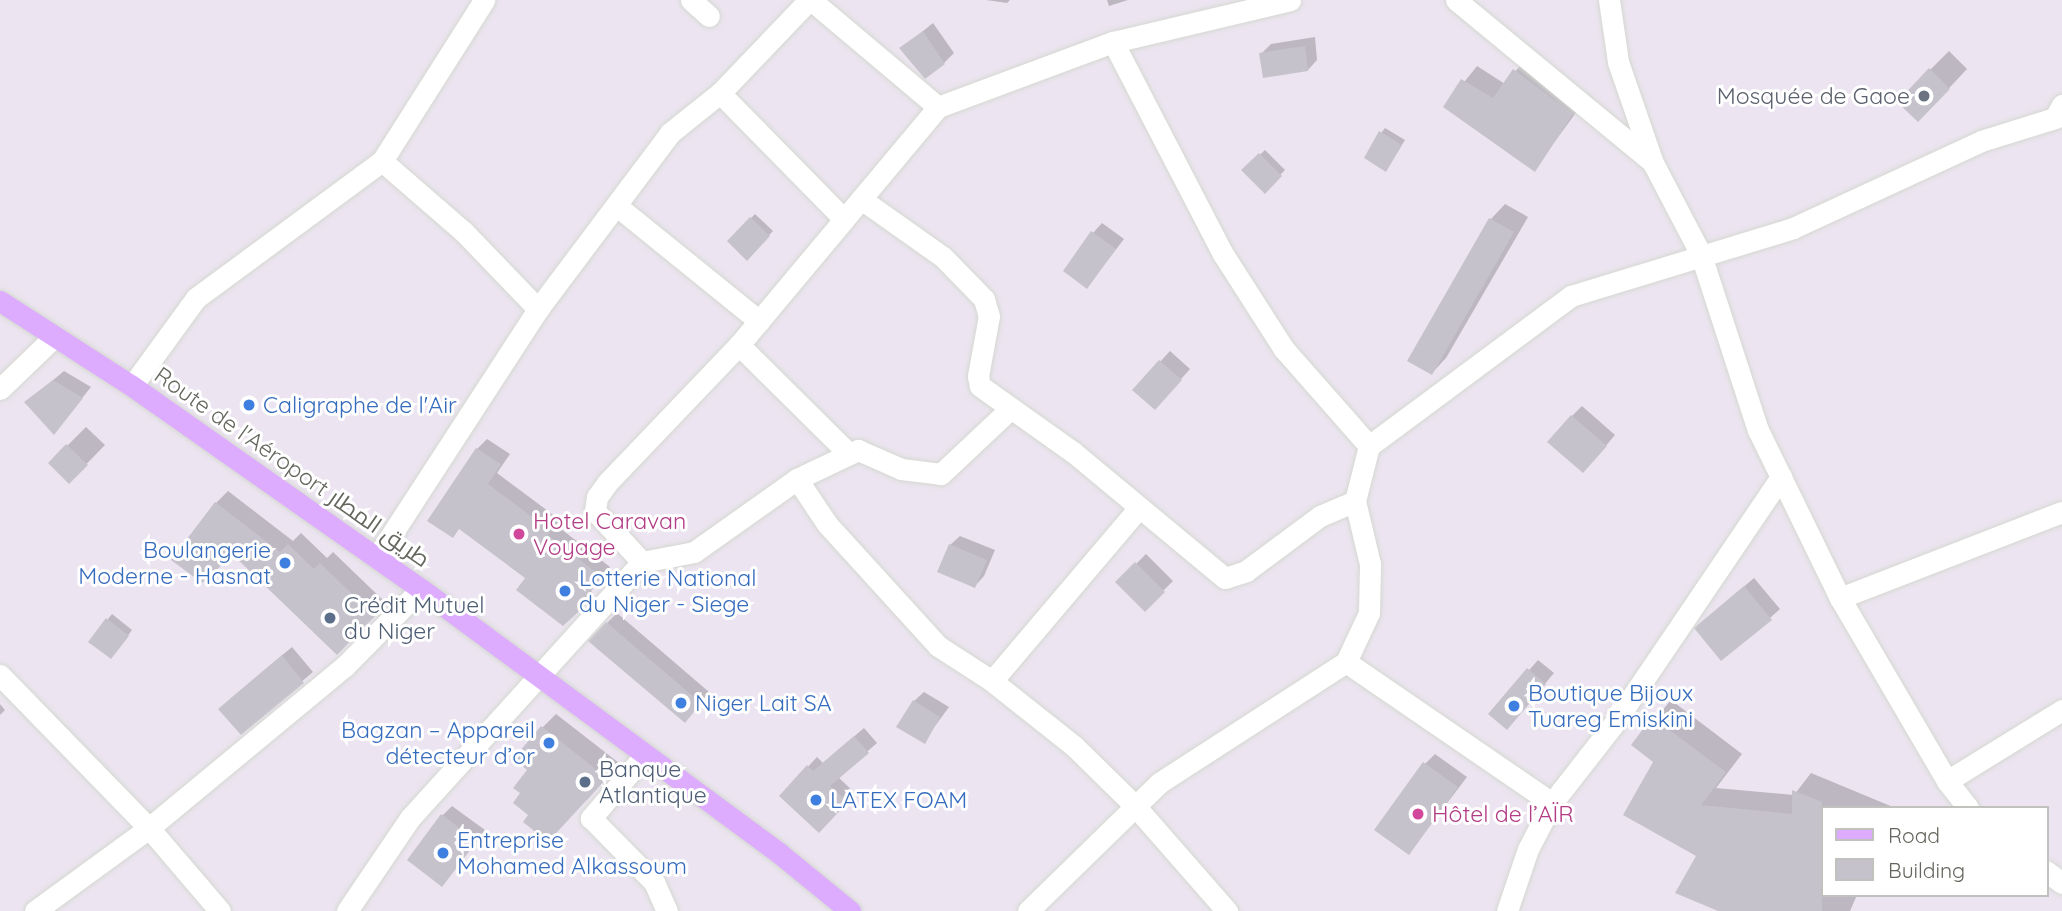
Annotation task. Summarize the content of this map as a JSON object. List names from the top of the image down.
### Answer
{
  "streets": {
    "main road": ["Route de l'Aéroport طريق المطار"]
  },
  "places": [
    "Mosquée de Gaoe",
    "Caligraphe de l'Air",
    "Hotel Caravan Voyage",
    "Boulangerie Moderne - Hasnat",
    "Lotterie National du Niger - Siege",
    "Crédit Mutuel du Niger",
    "Niger Lait SA",
    "Boutique Bijoux Tuareg Emiskini",
    "Bagzan – Appareil détecteur d’or",
    "Banque Atlantique",
    "LATEX FOAM",
    "Hôtel de l’AÏR",
    "Entreprise Mohamed Alkassoum"
  ],
  "legend": ["Road", "Building"]
}
